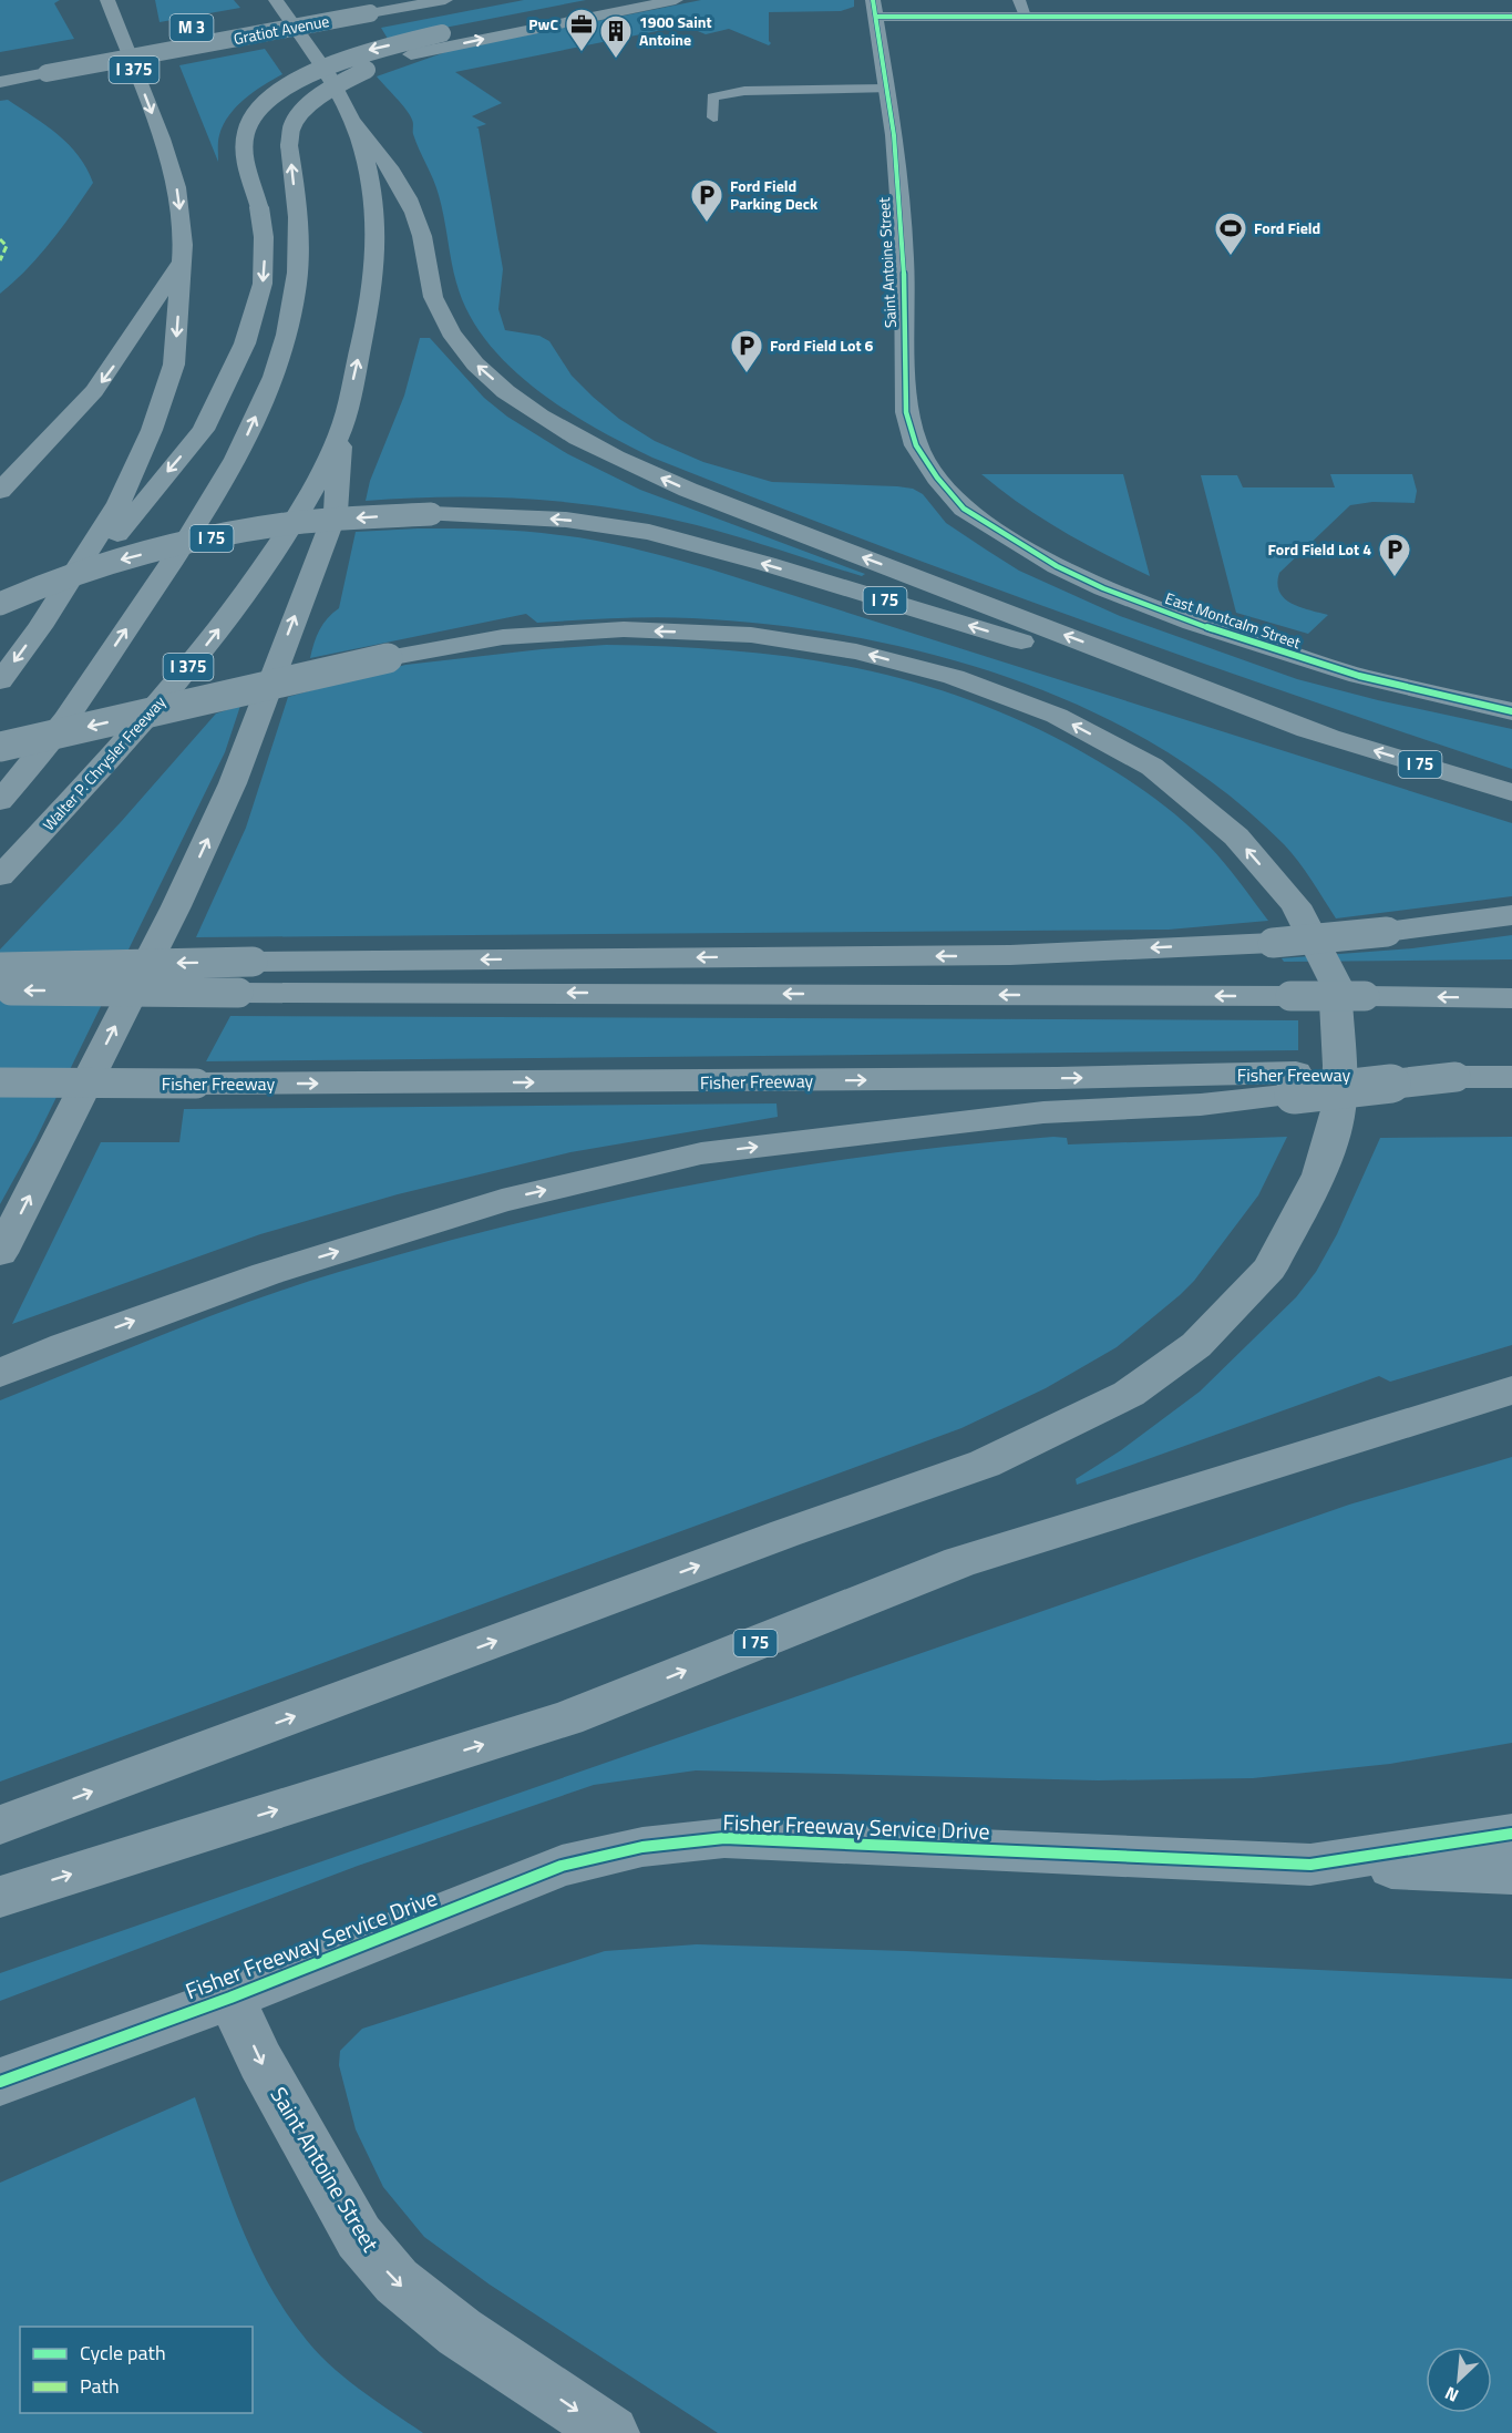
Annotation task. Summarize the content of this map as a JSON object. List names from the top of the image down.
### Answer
{
  "streets": {
    "highway": [
      "I 375",
      "I 75",
      "Walter P. Chrysler Freeway",
      "Fisher Freeway"
    ],
    "main road": ["M 3", "Gratiot Avenue"],
    "street": ["Saint Antoine Street", "East Montcalm Street", "Fisher Freeway Service Drive"]
  },
  "crossings": [
    ["Gratiot Avenue", "Walter P. Chrysler Freeway"],
    ["Saint Antoine Street", "East Montcalm Street"],
    ["Saint Antoine Street", "Fisher Freeway Service Drive"]
  ],
  "one_way": ["Saint Antoine Street"],
  "places": {
    "office": ["PwC"],
    "building": ["1900 Saint Antoine"],
    "parking": ["Ford Field Parking Deck", "Ford Field Lot 6", "Ford Field Lot 4"],
    "sports": ["Ford Field"]
  },
  "legend": ["Cycle path", "Path"],
  "north": "bottom left"
}
